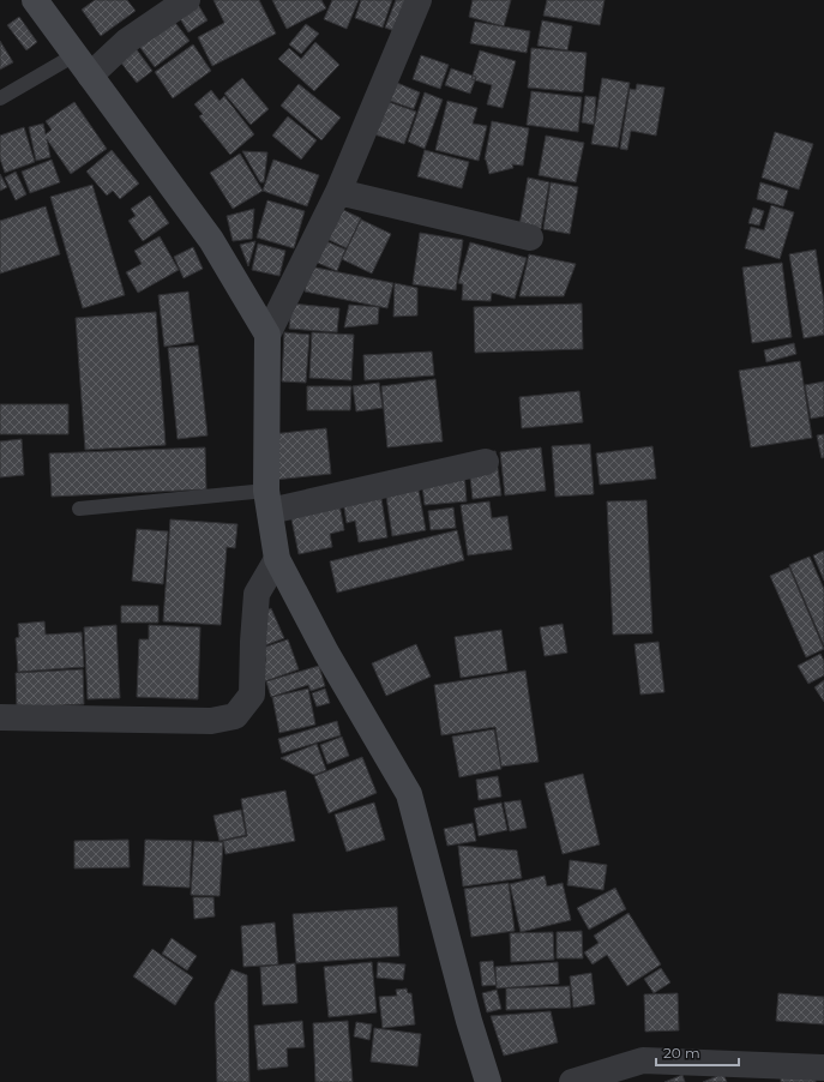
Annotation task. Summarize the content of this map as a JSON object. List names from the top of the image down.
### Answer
{
  "scale_bar": "20 m"
}
